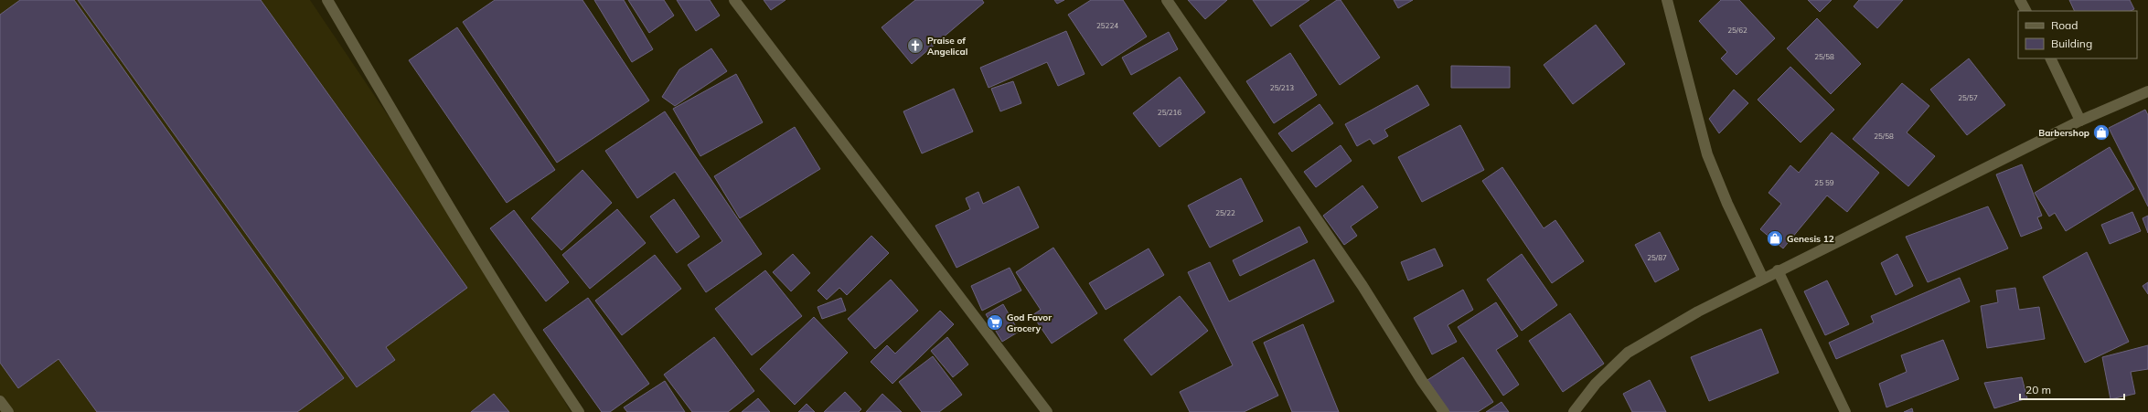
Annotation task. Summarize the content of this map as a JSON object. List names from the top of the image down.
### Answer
{
  "places": {
    "church": ["Praise of Angelical"],
    "shop": ["Barbershop", "Genesis 12"],
    "supermarket": ["God Favor Grocery"]
  },
  "house_numbers": [
    "25224",
    "25/62",
    "25/58",
    "25/213",
    "25/57",
    "25/216",
    "25/58",
    "25 59",
    "25/22",
    "25/87"
  ],
  "legend": ["Road", "Building"],
  "scale_bar": "20 m"
}
